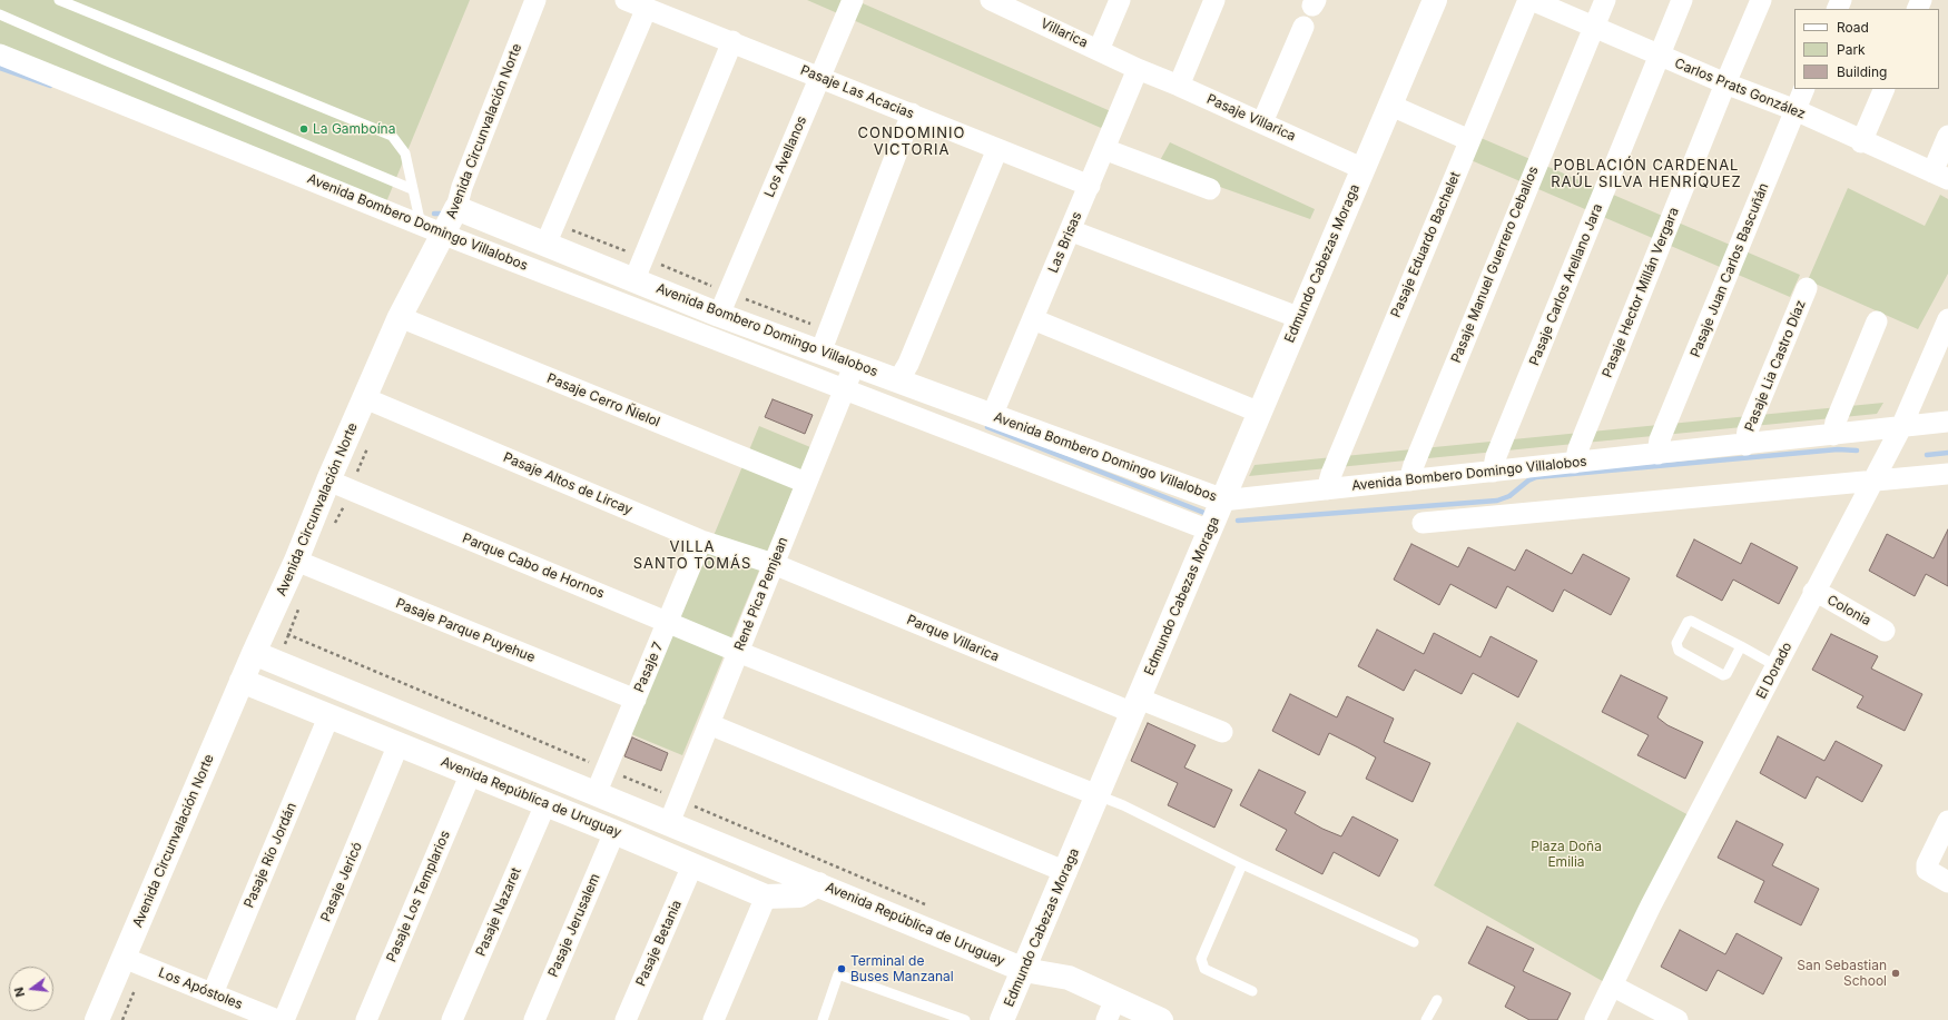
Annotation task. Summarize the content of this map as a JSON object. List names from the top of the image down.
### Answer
{
  "streets": {
    "street": [
      "Villarica",
      "Carlos Prats González",
      "Pasaje Las Acacias",
      "Pasaje Villarica",
      "Avenida Circunvalación Norte",
      "Los Avellanos",
      "Avenida Bombero Domingo Villalobos",
      "Las Brisas",
      "Pasaje Eduardo Bachelet",
      "Edmundo Cabezas Moraga",
      "Pasaje Manuel Guerrero Ceballos",
      "Pasaje Juan Carlos Bascuñán",
      "Pasaje Carlos Arellano Jara",
      "Pasaje Hector Millán Vergara",
      "Pasaje Lia Castro Díaz",
      "Pasaje Cerro Ñielol",
      "Pasaje Altos de Lircay",
      "Parque Cabo de Hornos",
      "René Pica Pemjean",
      "Colonia",
      "Pasaje Parque Puyehue",
      "Parque Villarica",
      "Pasaje 7",
      "El Dorado",
      "Avenida República de Uruguay",
      "Pasaje Río Jordán",
      "Pasaje Jericó",
      "Pasaje Los Templarios",
      "Pasaje Nazaret",
      "Pasaje Jerusalem",
      "Pasaje Betania",
      "Los Apóstoles"
    ]
  },
  "crossings": [
    ["Villarica", "Pasaje Villarica"],
    ["Villarica", "Las Brisas"],
    ["Carlos Prats González", "Pasaje Manuel Guerrero Ceballos"],
    ["Carlos Prats González", "Pasaje Juan Carlos Bascuñán"],
    ["Carlos Prats González", "Pasaje Carlos Arellano Jara"],
    ["Carlos Prats González", "Pasaje Hector Millán Vergara"],
    ["Pasaje Las Acacias", "Los Avellanos"],
    ["Pasaje Las Acacias", "Las Brisas"],
    ["Pasaje Villarica", "Las Brisas"],
    ["Pasaje Villarica", "Edmundo Cabezas Moraga"],
    ["Avenida Circunvalación Norte", "Avenida Bombero Domingo Villalobos"],
    ["Avenida Circunvalación Norte", "Pasaje Cerro Ñielol"],
    ["Avenida Circunvalación Norte", "Pasaje Altos de Lircay"],
    ["Avenida Circunvalación Norte", "Parque Cabo de Hornos"],
    ["Avenida Circunvalación Norte", "Pasaje Parque Puyehue"],
    ["Avenida Circunvalación Norte", "Avenida República de Uruguay"],
    ["Avenida Circunvalación Norte", "Los Apóstoles"],
    ["Los Avellanos", "Avenida Bombero Domingo Villalobos"],
    ["Avenida Bombero Domingo Villalobos", "Las Brisas"],
    ["Avenida Bombero Domingo Villalobos", "Pasaje Eduardo Bachelet"],
    ["Avenida Bombero Domingo Villalobos", "Edmundo Cabezas Moraga"],
    ["Avenida Bombero Domingo Villalobos", "Pasaje Manuel Guerrero Ceballos"],
    ["Avenida Bombero Domingo Villalobos", "Pasaje Juan Carlos Bascuñán"],
    ["Avenida Bombero Domingo Villalobos", "Pasaje Carlos Arellano Jara"],
    ["Avenida Bombero Domingo Villalobos", "Pasaje Hector Millán Vergara"],
    ["Avenida Bombero Domingo Villalobos", "Pasaje Lia Castro Díaz"],
    ["Avenida Bombero Domingo Villalobos", "René Pica Pemjean"],
    ["Avenida Bombero Domingo Villalobos", "El Dorado"],
    ["Edmundo Cabezas Moraga", "Parque Cabo de Hornos"],
    ["Edmundo Cabezas Moraga", "Parque Villarica"],
    ["Edmundo Cabezas Moraga", "Avenida República de Uruguay"],
    ["Pasaje Cerro Ñielol", "René Pica Pemjean"],
    ["Pasaje Altos de Lircay", "René Pica Pemjean"],
    ["Pasaje Altos de Lircay", "Parque Villarica"],
    ["Pasaje Altos de Lircay", "Pasaje 7"],
    ["Parque Cabo de Hornos", "René Pica Pemjean"],
    ["Parque Cabo de Hornos", "Pasaje 7"],
    ["René Pica Pemjean", "Parque Villarica"],
    ["René Pica Pemjean", "Avenida República de Uruguay"],
    ["Colonia", "El Dorado"],
    ["Pasaje Parque Puyehue", "Pasaje 7"],
    ["Pasaje 7", "Avenida República de Uruguay"],
    ["Avenida República de Uruguay", "Pasaje Río Jordán"],
    ["Avenida República de Uruguay", "Pasaje Jericó"],
    ["Avenida República de Uruguay", "Pasaje Los Templarios"],
    ["Avenida República de Uruguay", "Pasaje Nazaret"],
    ["Avenida República de Uruguay", "Pasaje Jerusalem"],
    ["Avenida República de Uruguay", "Pasaje Betania"],
    ["Pasaje Río Jordán", "Los Apóstoles"]
  ],
  "districts": ["CONDOMINIO VICTORIA", "POBLACIÓN CARDENAL RAÚL SILVA HENRÍQUEZ", "VILLA SANTO TOMÁS"],
  "parks": ["Plaza Doña Emilia"],
  "places": ["La Gamboína", "Terminal de Buses Manzanal", "San Sebastian School"],
  "legend": ["Road", "Park", "Building"],
  "north": "left"
}
